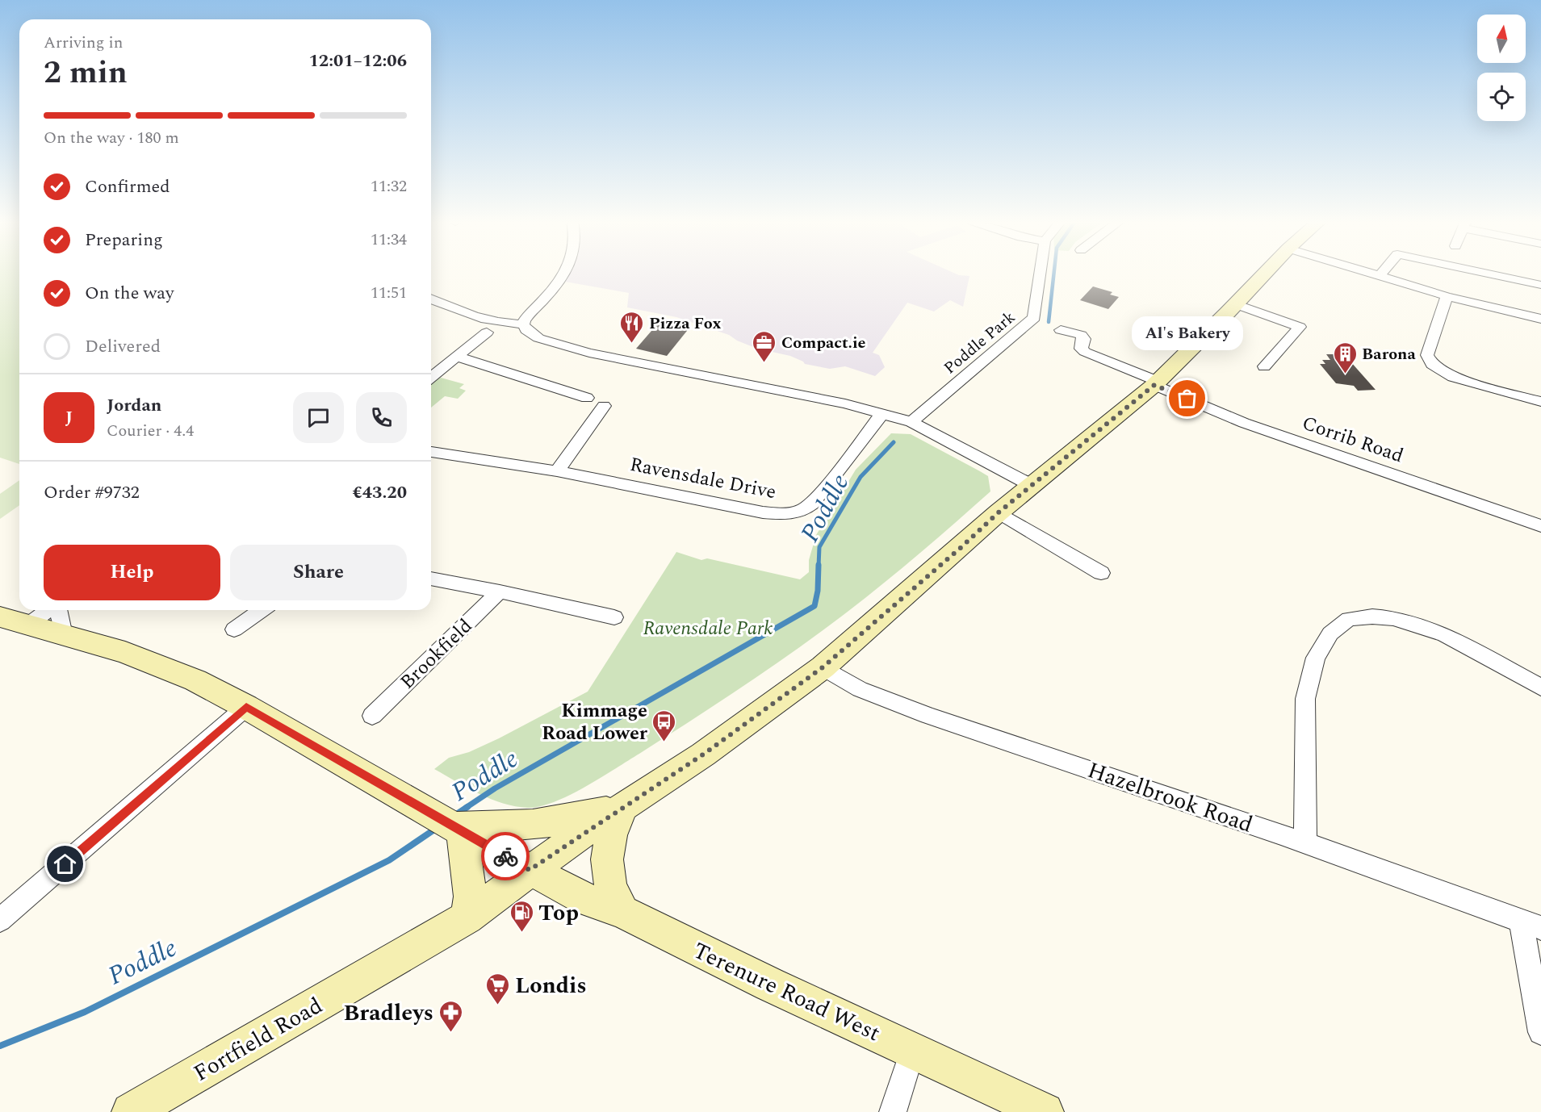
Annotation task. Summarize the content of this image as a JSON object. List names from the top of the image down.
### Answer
{
  "streets": {
    "main road": ["Terenure Road West", "Fortfield Road"],
    "street": [
      "Poddle Park",
      "Corrib Road",
      "Ravensdale Drive",
      "Brookfield",
      "Hazelbrook Road"
    ]
  },
  "crossings": [
    ["Terenure Road West", "Fortfield Road"]
  ],
  "water": ["Poddle"],
  "parks": ["Ravensdale Park"],
  "places": {
    "restaurant": ["Pizza Fox"],
    "office": ["Compact.ie"],
    "building": ["Barona"],
    "other": ["Al's Bakery"],
    "bus stop": ["Kimmage Road Lower"],
    "fuel station": ["Top"],
    "supermarket": ["Londis"],
    "pharmacy": ["Bradleys"]
  },
  "north": "top",
  "page": {
    "heading": ["2 min", "Arriving in", "12:01–12:06"],
    "panel": [
      "Jordan",
      "Courier · 4.4",
      "Order #9732",
      "€43.20"
    ],
    "bar": "On the way · 180 m",
    "list": [
      ["Confirmed", "11:32"],
      ["Preparing", "11:34"],
      ["On the way", "11:51"],
      "Delivered"
    ],
    "bubble": "Al's Bakery",
    "round": "J",
    "buttons": ["Help", "Share"]
  }
}
